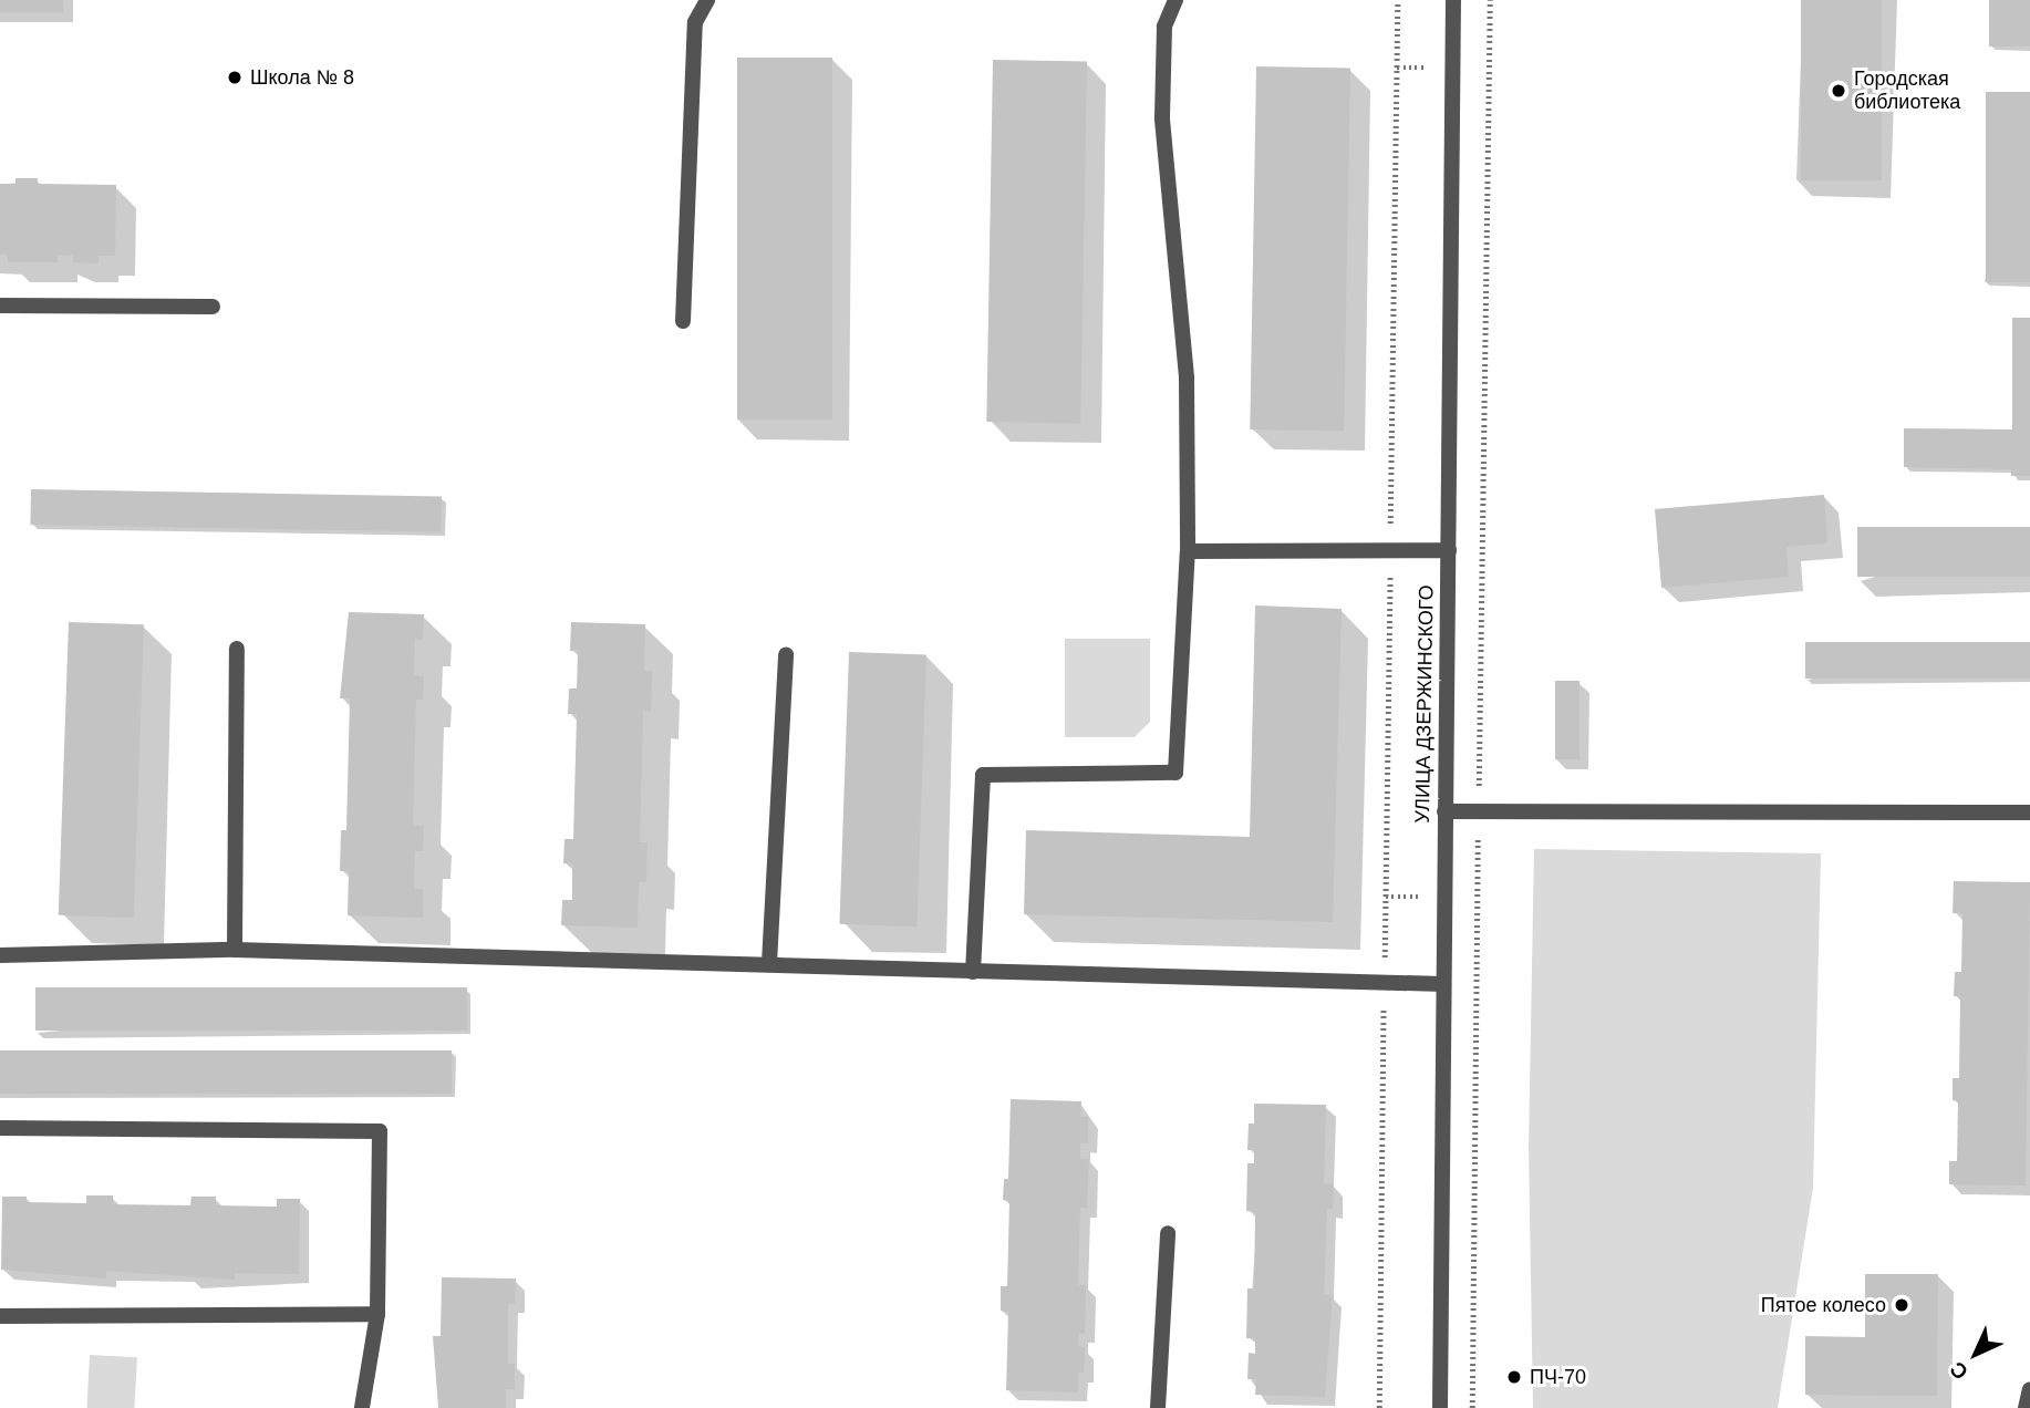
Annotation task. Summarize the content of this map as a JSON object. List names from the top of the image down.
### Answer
{
  "streets": {
    "street": ["УЛИЦА ДЗЕРЖИНСКОГО"]
  },
  "places": [
    "Школа № 8",
    "Городская библиотека",
    "Пятое колесо",
    "ПЧ-70"
  ],
  "north": "bottom left"
}
